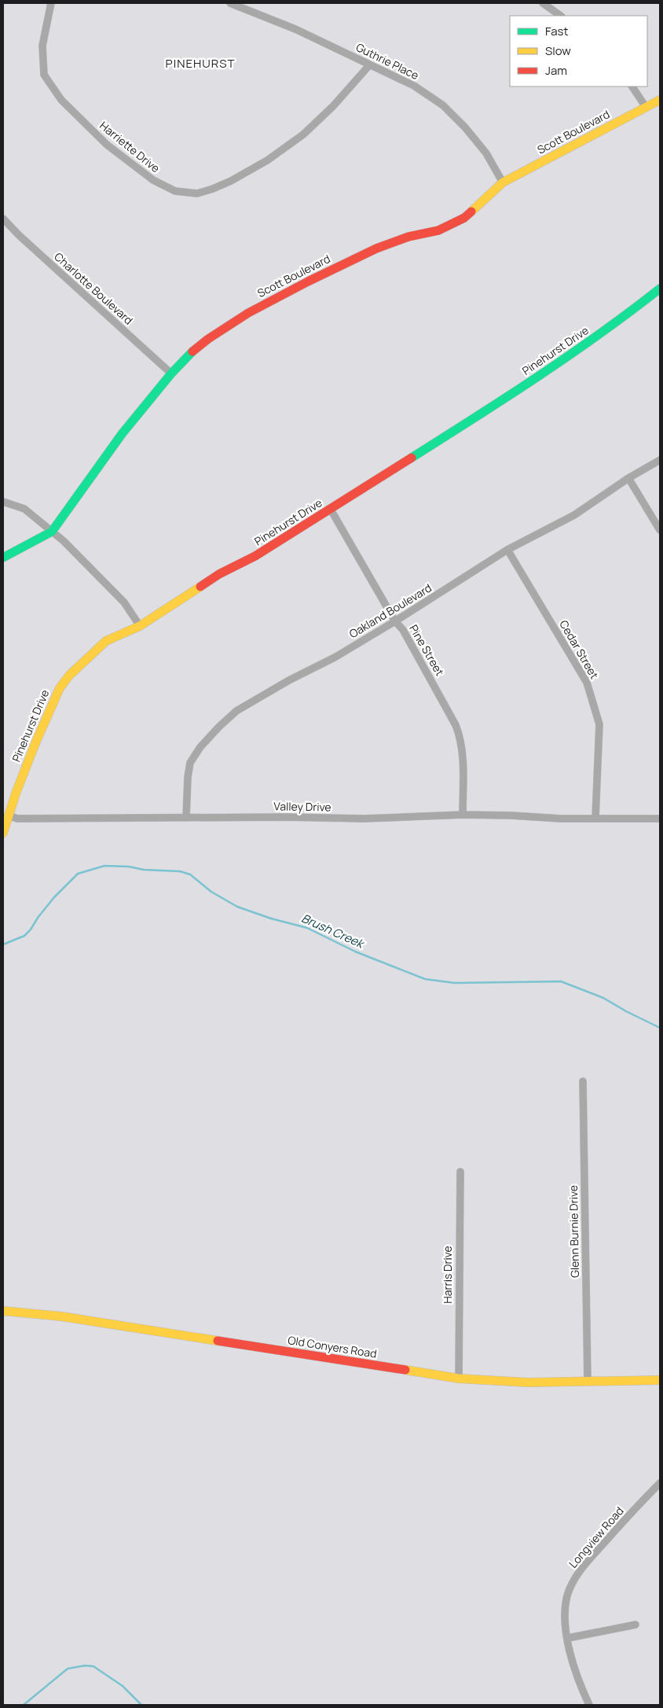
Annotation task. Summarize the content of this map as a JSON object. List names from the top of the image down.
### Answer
{
  "streets": {
    "street": [
      "Guthrie Place",
      "Scott Boulevard",
      "Harriette Drive",
      "Charlotte Boulevard",
      "Pinehurst Drive",
      "Oakland Boulevard",
      "Cedar Street",
      "Pine Street",
      "Valley Drive",
      "Glenn Burnie Drive",
      "Harris Drive",
      "Old Conyers Road",
      "Longview Road"
    ]
  },
  "crossings": [
    ["Guthrie Place", "Scott Boulevard"],
    ["Guthrie Place", "Harriette Drive"],
    ["Scott Boulevard", "Charlotte Boulevard"],
    ["Pinehurst Drive", "Pine Street"],
    ["Pinehurst Drive", "Valley Drive"],
    ["Oakland Boulevard", "Cedar Street"],
    ["Oakland Boulevard", "Pine Street"],
    ["Oakland Boulevard", "Valley Drive"],
    ["Cedar Street", "Valley Drive"],
    ["Pine Street", "Valley Drive"],
    ["Glenn Burnie Drive", "Old Conyers Road"],
    ["Harris Drive", "Old Conyers Road"]
  ],
  "districts": ["PINEHURST"],
  "water": ["Brush Creek"],
  "legend": ["Fast", "Slow", "Jam"]
}
